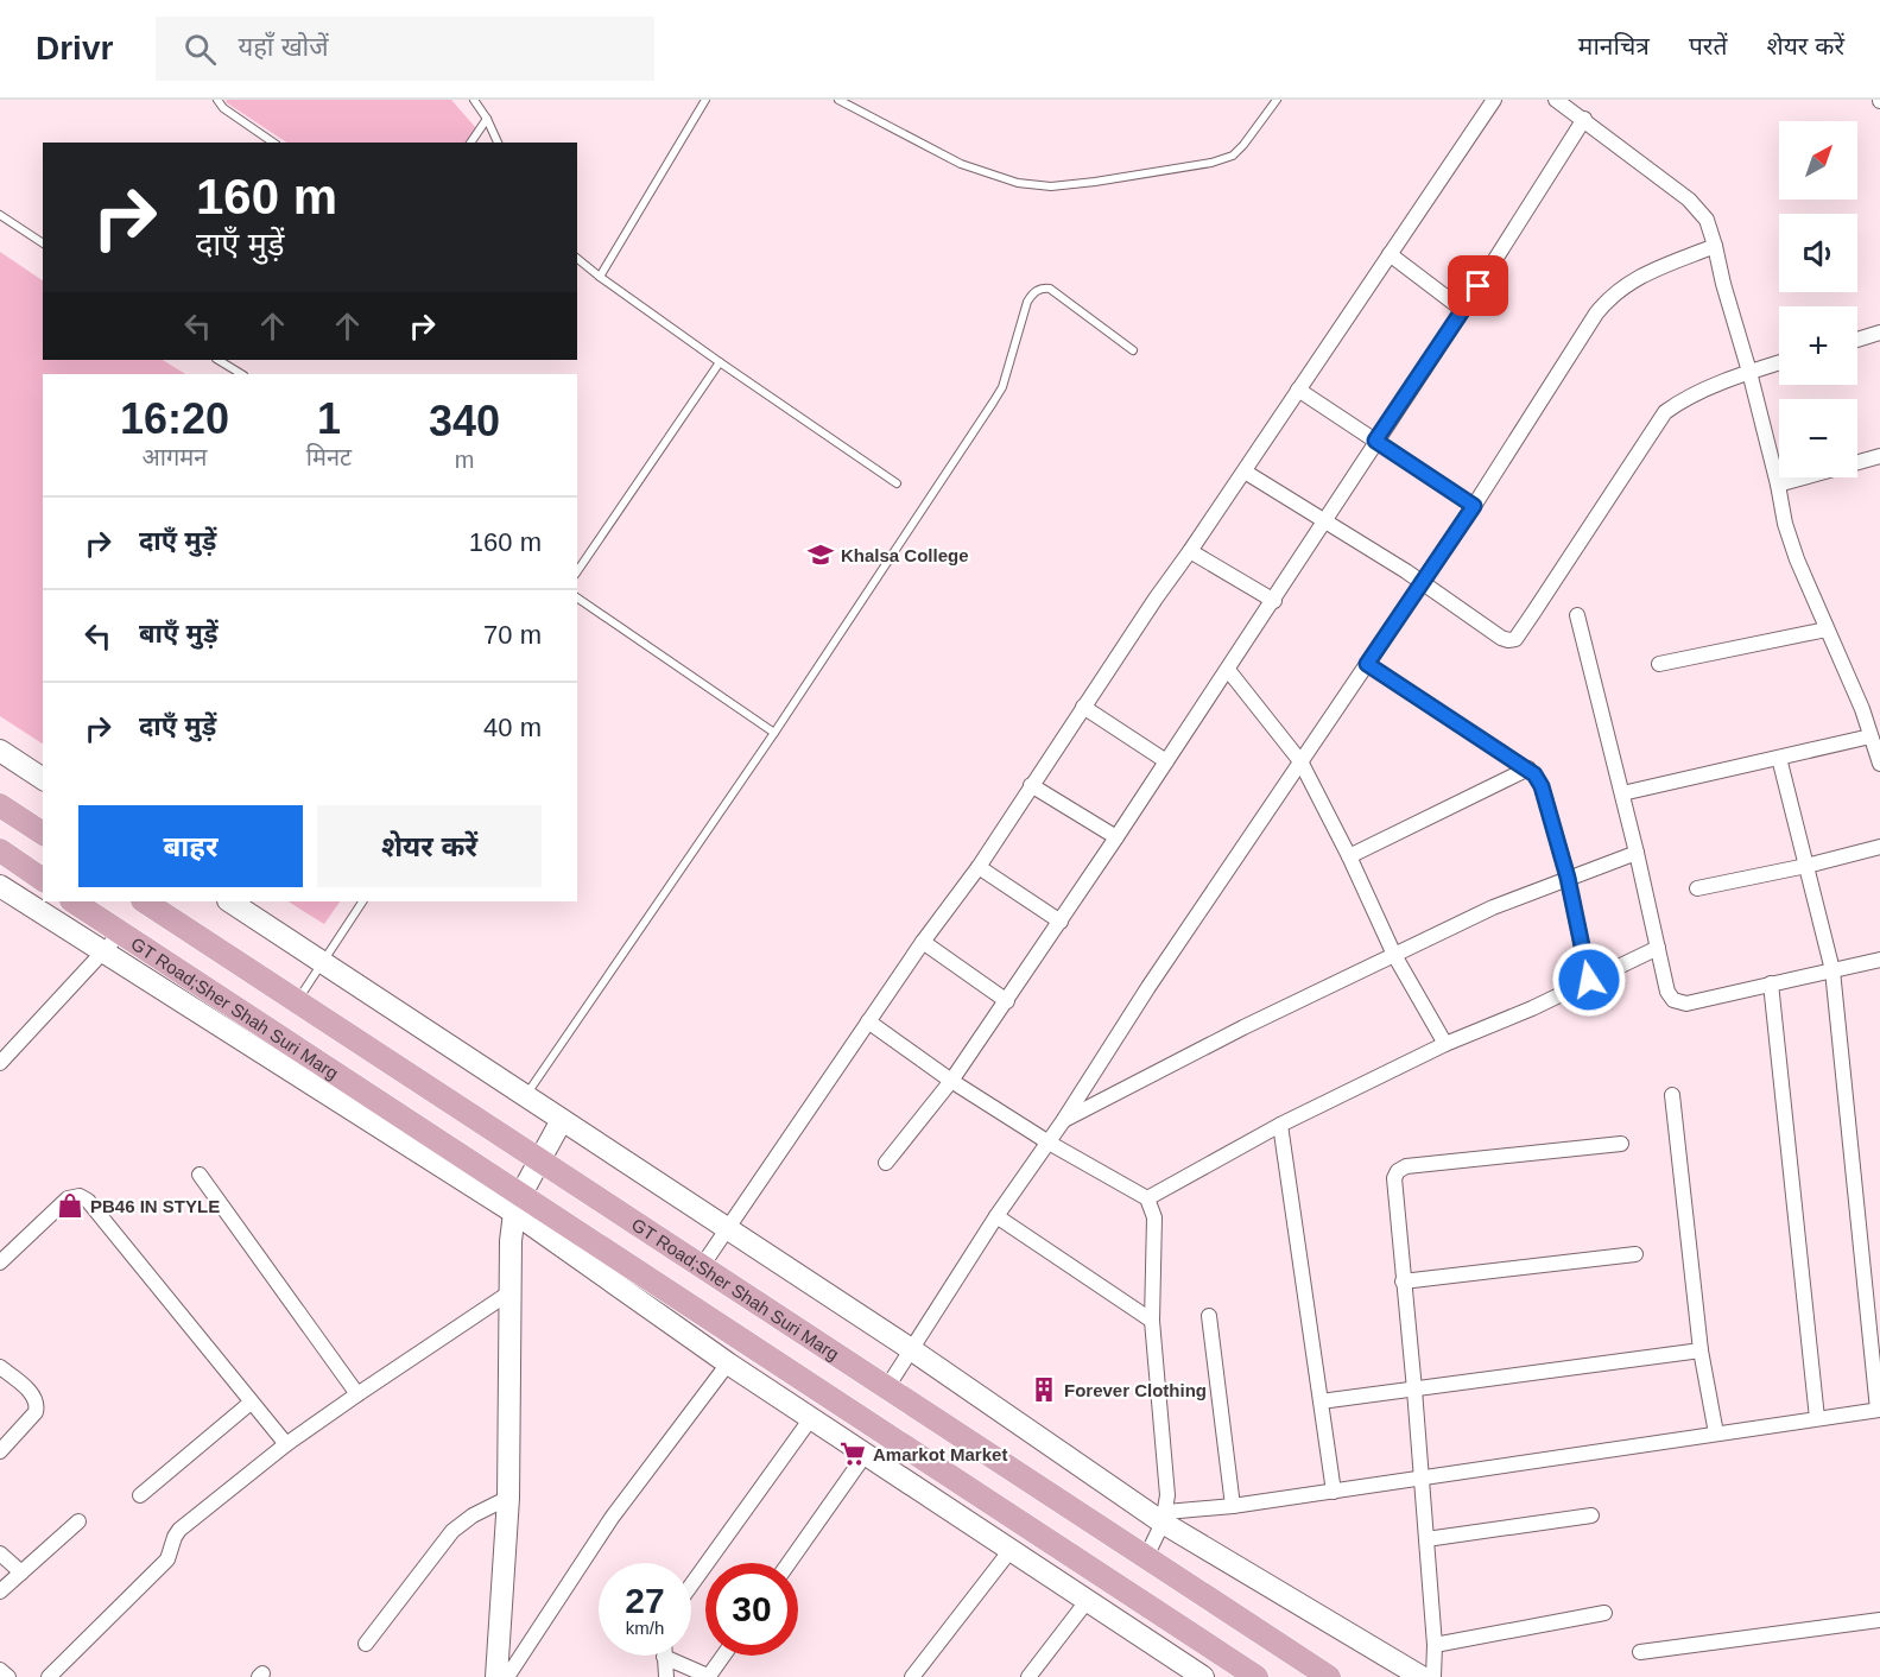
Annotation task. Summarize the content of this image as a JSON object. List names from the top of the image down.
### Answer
{
  "streets": {
    "main road": ["GT Road;Sher Shah Suri Marg"]
  },
  "places": {
    "school or university": ["Khalsa College"],
    "shop": ["PB46 IN STYLE"],
    "building": ["Forever Clothing"],
    "supermarket": ["Amarkot Market"]
  },
  "north": "top right",
  "page": {
    "header": "Drivr",
    "search": "यहाँ खोजें",
    "nav": ["मानचित्र", "परतें", "शेयर करें"],
    "map_buttons": ["+", "−"],
    "turn": ["160 m", "दाएँ मुड़ें"],
    "eta": [
      "16:20",
      "आगमन",
      "1",
      "मिनट",
      "340",
      "m"
    ],
    "list": [
      {
        "name": "दाएँ मुड़ें",
        "value": "160 m"
      },
      {
        "name": "बाएँ मुड़ें",
        "value": "70 m"
      },
      {
        "name": "दाएँ मुड़ें",
        "value": "40 m"
      }
    ],
    "buttons": ["बाहर", "शेयर करें"],
    "speed": "27 km/h",
    "limit": "30"
  }
}
